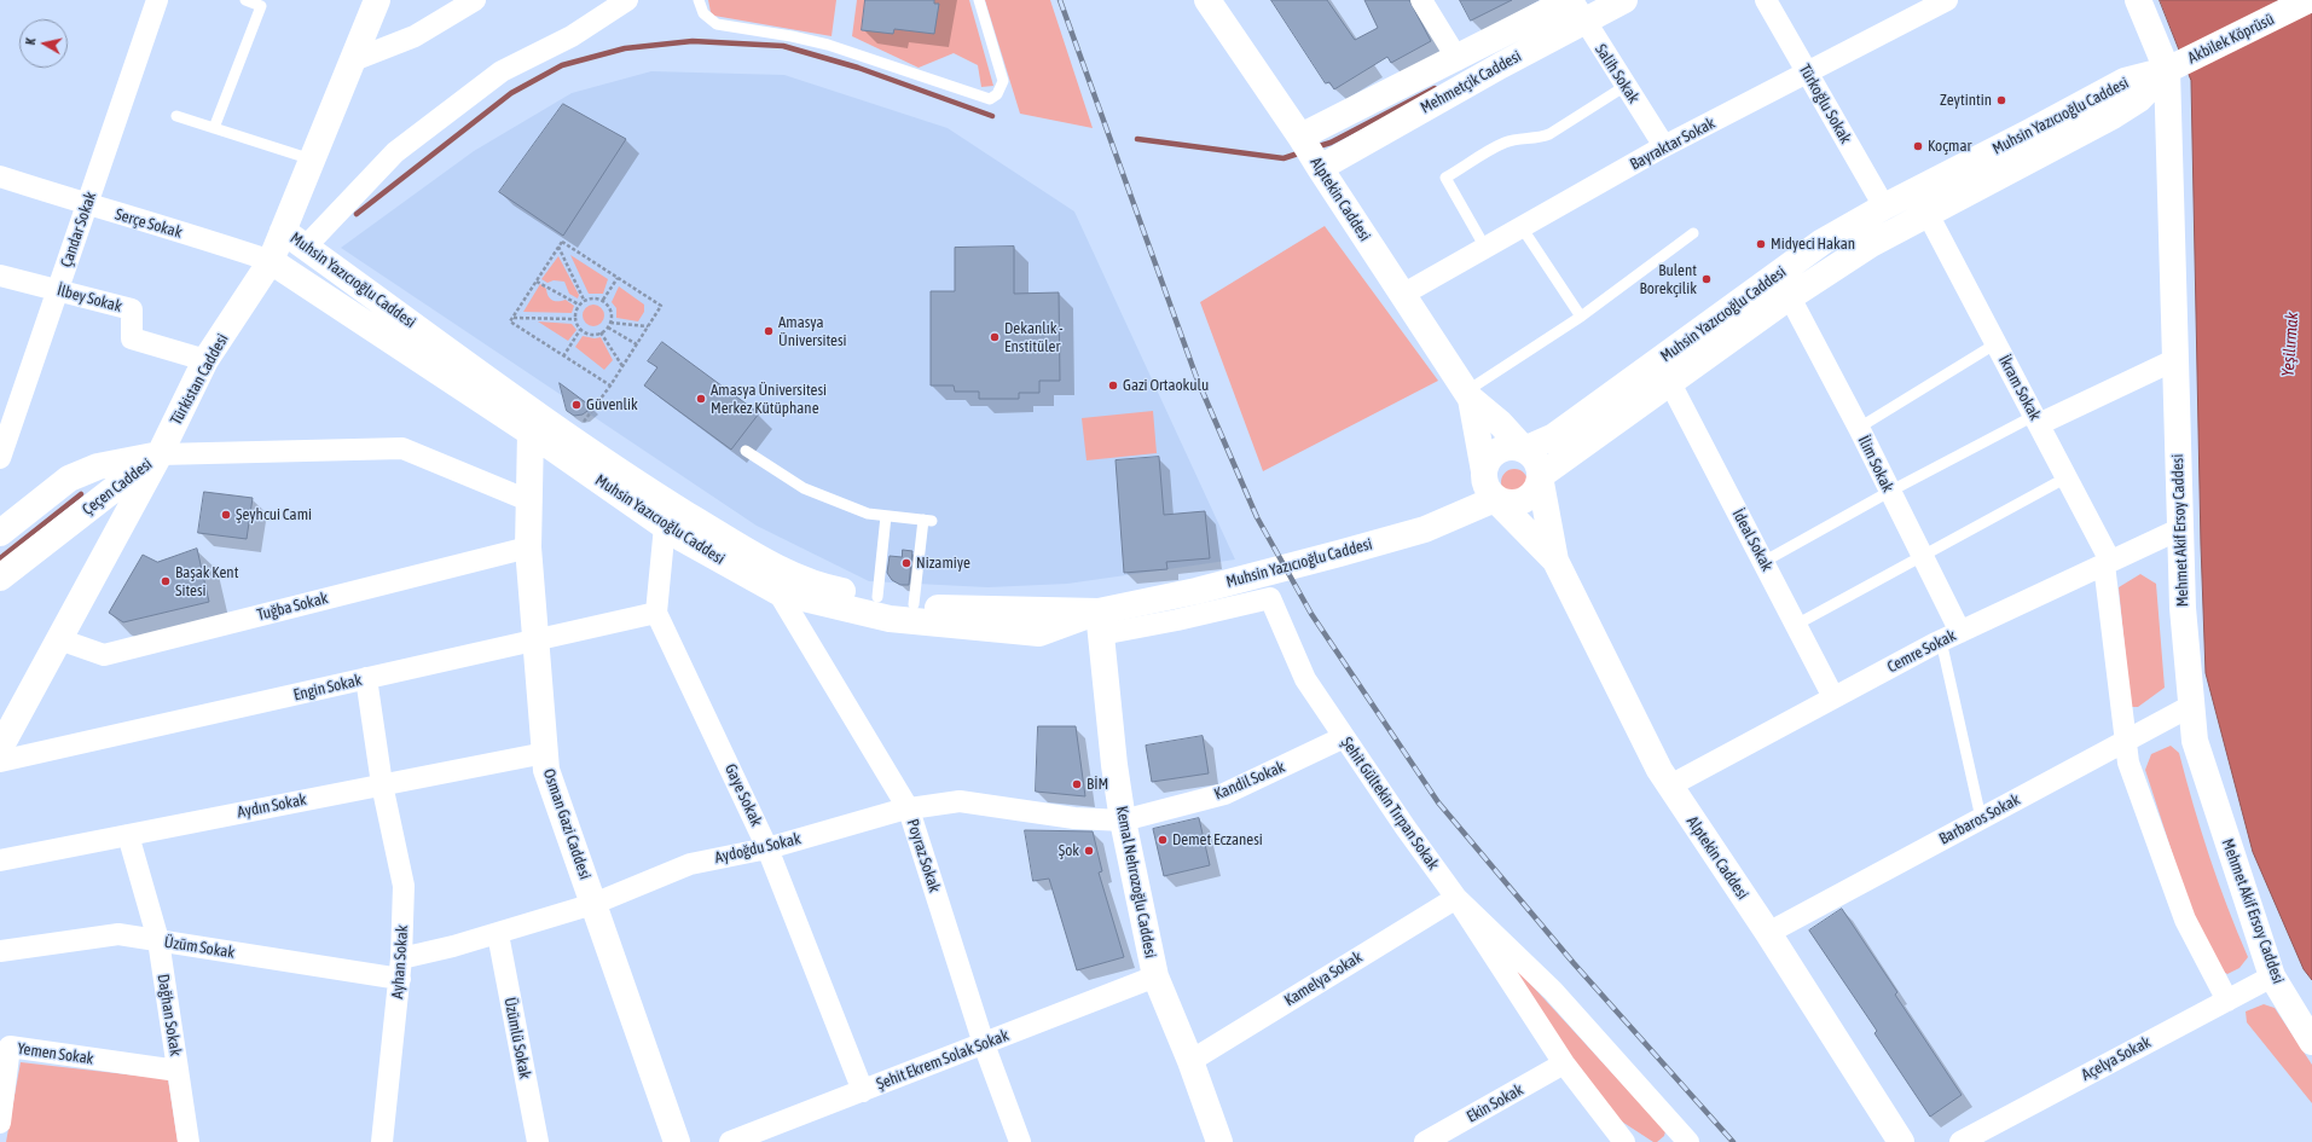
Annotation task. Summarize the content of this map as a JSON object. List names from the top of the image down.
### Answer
{
  "streets": {
    "street": [
      "Akbilek Köprüsü",
      "Salih Sokak",
      "Mehmetçik Caddesi",
      "Türkoğlu Sokak",
      "Muhsin Yazıcıoğlu Caddesi",
      "Bayraktar Sokak",
      "Alptekin Caddesi",
      "Serçe Sokak",
      "Çandar Sokak",
      "İlbey Sokak",
      "Türkistan Caddesi",
      "İkram Sokak",
      "İlim Sokak",
      "Çeçen Caddesi",
      "Mehmet Akif Ersoy Caddesi",
      "İdeal Sokak",
      "Tuğba Sokak",
      "Cemre Sokak",
      "Engin Sokak",
      "Kandil Sokak",
      "Gaye Sokak",
      "Şehit Gültekin Tırpan Sokak",
      "Aydın Sokak",
      "Barbaros Sokak",
      "Osman Gazi Caddesi",
      "Aydoğdu Sokak",
      "Poyraz Sokak",
      "Kemal Nehrozoğlu Caddesi",
      "Üzüm Sokak",
      "Ayhan Sokak",
      "Kamelya Sokak",
      "Dağhan Sokak",
      "Üzümlü Sokak",
      "Yemen Sokak",
      "Açelya Sokak",
      "Şehit Ekrem Solak Sokak",
      "Ekin Sokak"
    ]
  },
  "crossings": [
    ["Akbilek Köprüsü", "Muhsin Yazıcıoğlu Caddesi"],
    ["Akbilek Köprüsü", "Mehmet Akif Ersoy Caddesi"],
    ["Salih Sokak", "Mehmetçik Caddesi"],
    ["Salih Sokak", "Bayraktar Sokak"],
    ["Mehmetçik Caddesi", "Alptekin Caddesi"],
    ["Türkoğlu Sokak", "Muhsin Yazıcıoğlu Caddesi"],
    ["Türkoğlu Sokak", "Bayraktar Sokak"],
    ["Muhsin Yazıcıoğlu Caddesi", "Serçe Sokak"],
    ["Muhsin Yazıcıoğlu Caddesi", "Türkistan Caddesi"],
    ["Muhsin Yazıcıoğlu Caddesi", "İkram Sokak"],
    ["Muhsin Yazıcıoğlu Caddesi", "İlim Sokak"],
    ["Muhsin Yazıcıoğlu Caddesi", "Mehmet Akif Ersoy Caddesi"],
    ["Muhsin Yazıcıoğlu Caddesi", "İdeal Sokak"],
    ["Muhsin Yazıcıoğlu Caddesi", "Şehit Gültekin Tırpan Sokak"],
    ["Muhsin Yazıcıoğlu Caddesi", "Osman Gazi Caddesi"],
    ["Muhsin Yazıcıoğlu Caddesi", "Poyraz Sokak"],
    ["Muhsin Yazıcıoğlu Caddesi", "Kemal Nehrozoğlu Caddesi"],
    ["Bayraktar Sokak", "Alptekin Caddesi"],
    ["Alptekin Caddesi", "Cemre Sokak"],
    ["Alptekin Caddesi", "Barbaros Sokak"],
    ["Serçe Sokak", "Çandar Sokak"],
    ["Serçe Sokak", "Türkistan Caddesi"],
    ["Çandar Sokak", "İlbey Sokak"],
    ["İlbey Sokak", "Türkistan Caddesi"],
    ["Türkistan Caddesi", "Çeçen Caddesi"],
    ["Türkistan Caddesi", "Tuğba Sokak"],
    ["İkram Sokak", "Cemre Sokak"],
    ["İlim Sokak", "Cemre Sokak"],
    ["Mehmet Akif Ersoy Caddesi", "Cemre Sokak"],
    ["Mehmet Akif Ersoy Caddesi", "Barbaros Sokak"],
    ["Mehmet Akif Ersoy Caddesi", "Açelya Sokak"],
    ["İdeal Sokak", "Cemre Sokak"],
    ["Tuğba Sokak", "Osman Gazi Caddesi"],
    ["Engin Sokak", "Gaye Sokak"],
    ["Engin Sokak", "Osman Gazi Caddesi"],
    ["Engin Sokak", "Ayhan Sokak"],
    ["Kandil Sokak", "Şehit Gültekin Tırpan Sokak"],
    ["Kandil Sokak", "Aydoğdu Sokak"],
    ["Kandil Sokak", "Kemal Nehrozoğlu Caddesi"],
    ["Gaye Sokak", "Aydoğdu Sokak"],
    ["Gaye Sokak", "Şehit Ekrem Solak Sokak"],
    ["Şehit Gültekin Tırpan Sokak", "Kemal Nehrozoğlu Caddesi"],
    ["Şehit Gültekin Tırpan Sokak", "Kamelya Sokak"],
    ["Şehit Gültekin Tırpan Sokak", "Ekin Sokak"],
    ["Aydın Sokak", "Osman Gazi Caddesi"],
    ["Aydın Sokak", "Ayhan Sokak"],
    ["Aydın Sokak", "Dağhan Sokak"],
    ["Osman Gazi Caddesi", "Aydoğdu Sokak"],
    ["Aydoğdu Sokak", "Poyraz Sokak"],
    ["Aydoğdu Sokak", "Kemal Nehrozoğlu Caddesi"],
    ["Aydoğdu Sokak", "Üzüm Sokak"],
    ["Aydoğdu Sokak", "Ayhan Sokak"],
    ["Aydoğdu Sokak", "Üzümlü Sokak"],
    ["Poyraz Sokak", "Şehit Ekrem Solak Sokak"],
    ["Kemal Nehrozoğlu Caddesi", "Kamelya Sokak"],
    ["Kemal Nehrozoğlu Caddesi", "Şehit Ekrem Solak Sokak"],
    ["Üzüm Sokak", "Ayhan Sokak"],
    ["Üzüm Sokak", "Dağhan Sokak"],
    ["Dağhan Sokak", "Yemen Sokak"]
  ],
  "water": ["Yeşilırmak"],
  "places": [
    "Zeytintin",
    "Koçmar",
    "Midyeci Hakan",
    "Bulent Borekçilik",
    "Amasya Üniversitesi",
    "Dekanlık - Enstitüler",
    "Gazi Ortaokulu",
    "Amasya Üniversitesi Merkez Kütüphane",
    "Güvenlik",
    "Şeyhcui Cami",
    "Nizamiye",
    "Başak Kent Sitesi",
    "BİM",
    "Demet Eczanesi",
    "Şok"
  ],
  "north": "left"
}
